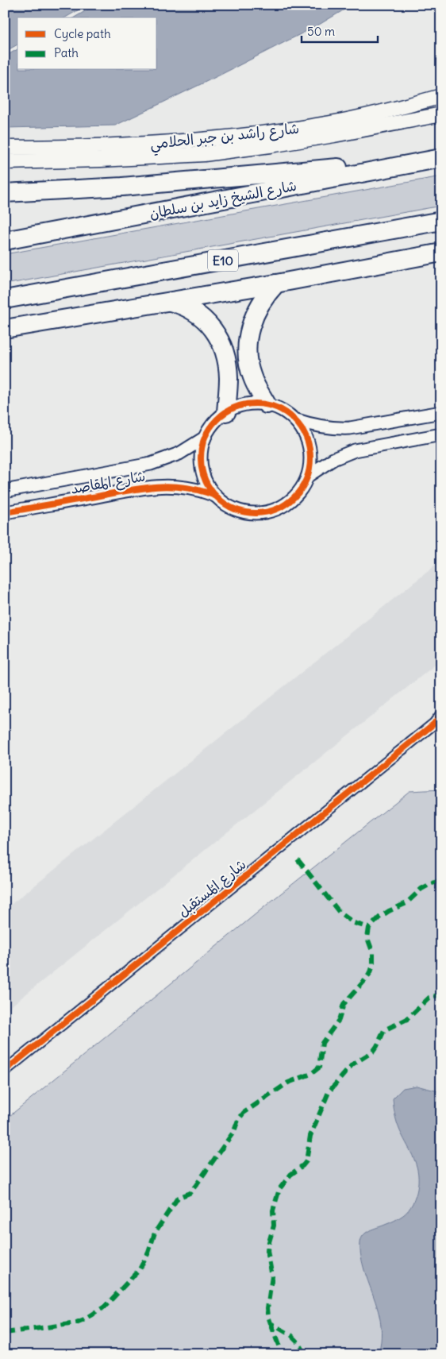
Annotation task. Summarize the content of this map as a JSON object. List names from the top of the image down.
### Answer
{
  "streets": {
    "highway": ["شارع الشيخ زايد بن سلطان", "E10"],
    "main road": ["شارع راشد بن جبر الحلامي"],
    "street": ["شارع المقاصد", "شارع المُستقبل"]
  },
  "legend": ["Cycle path", "Path"],
  "scale_bar": "50 m"
}
